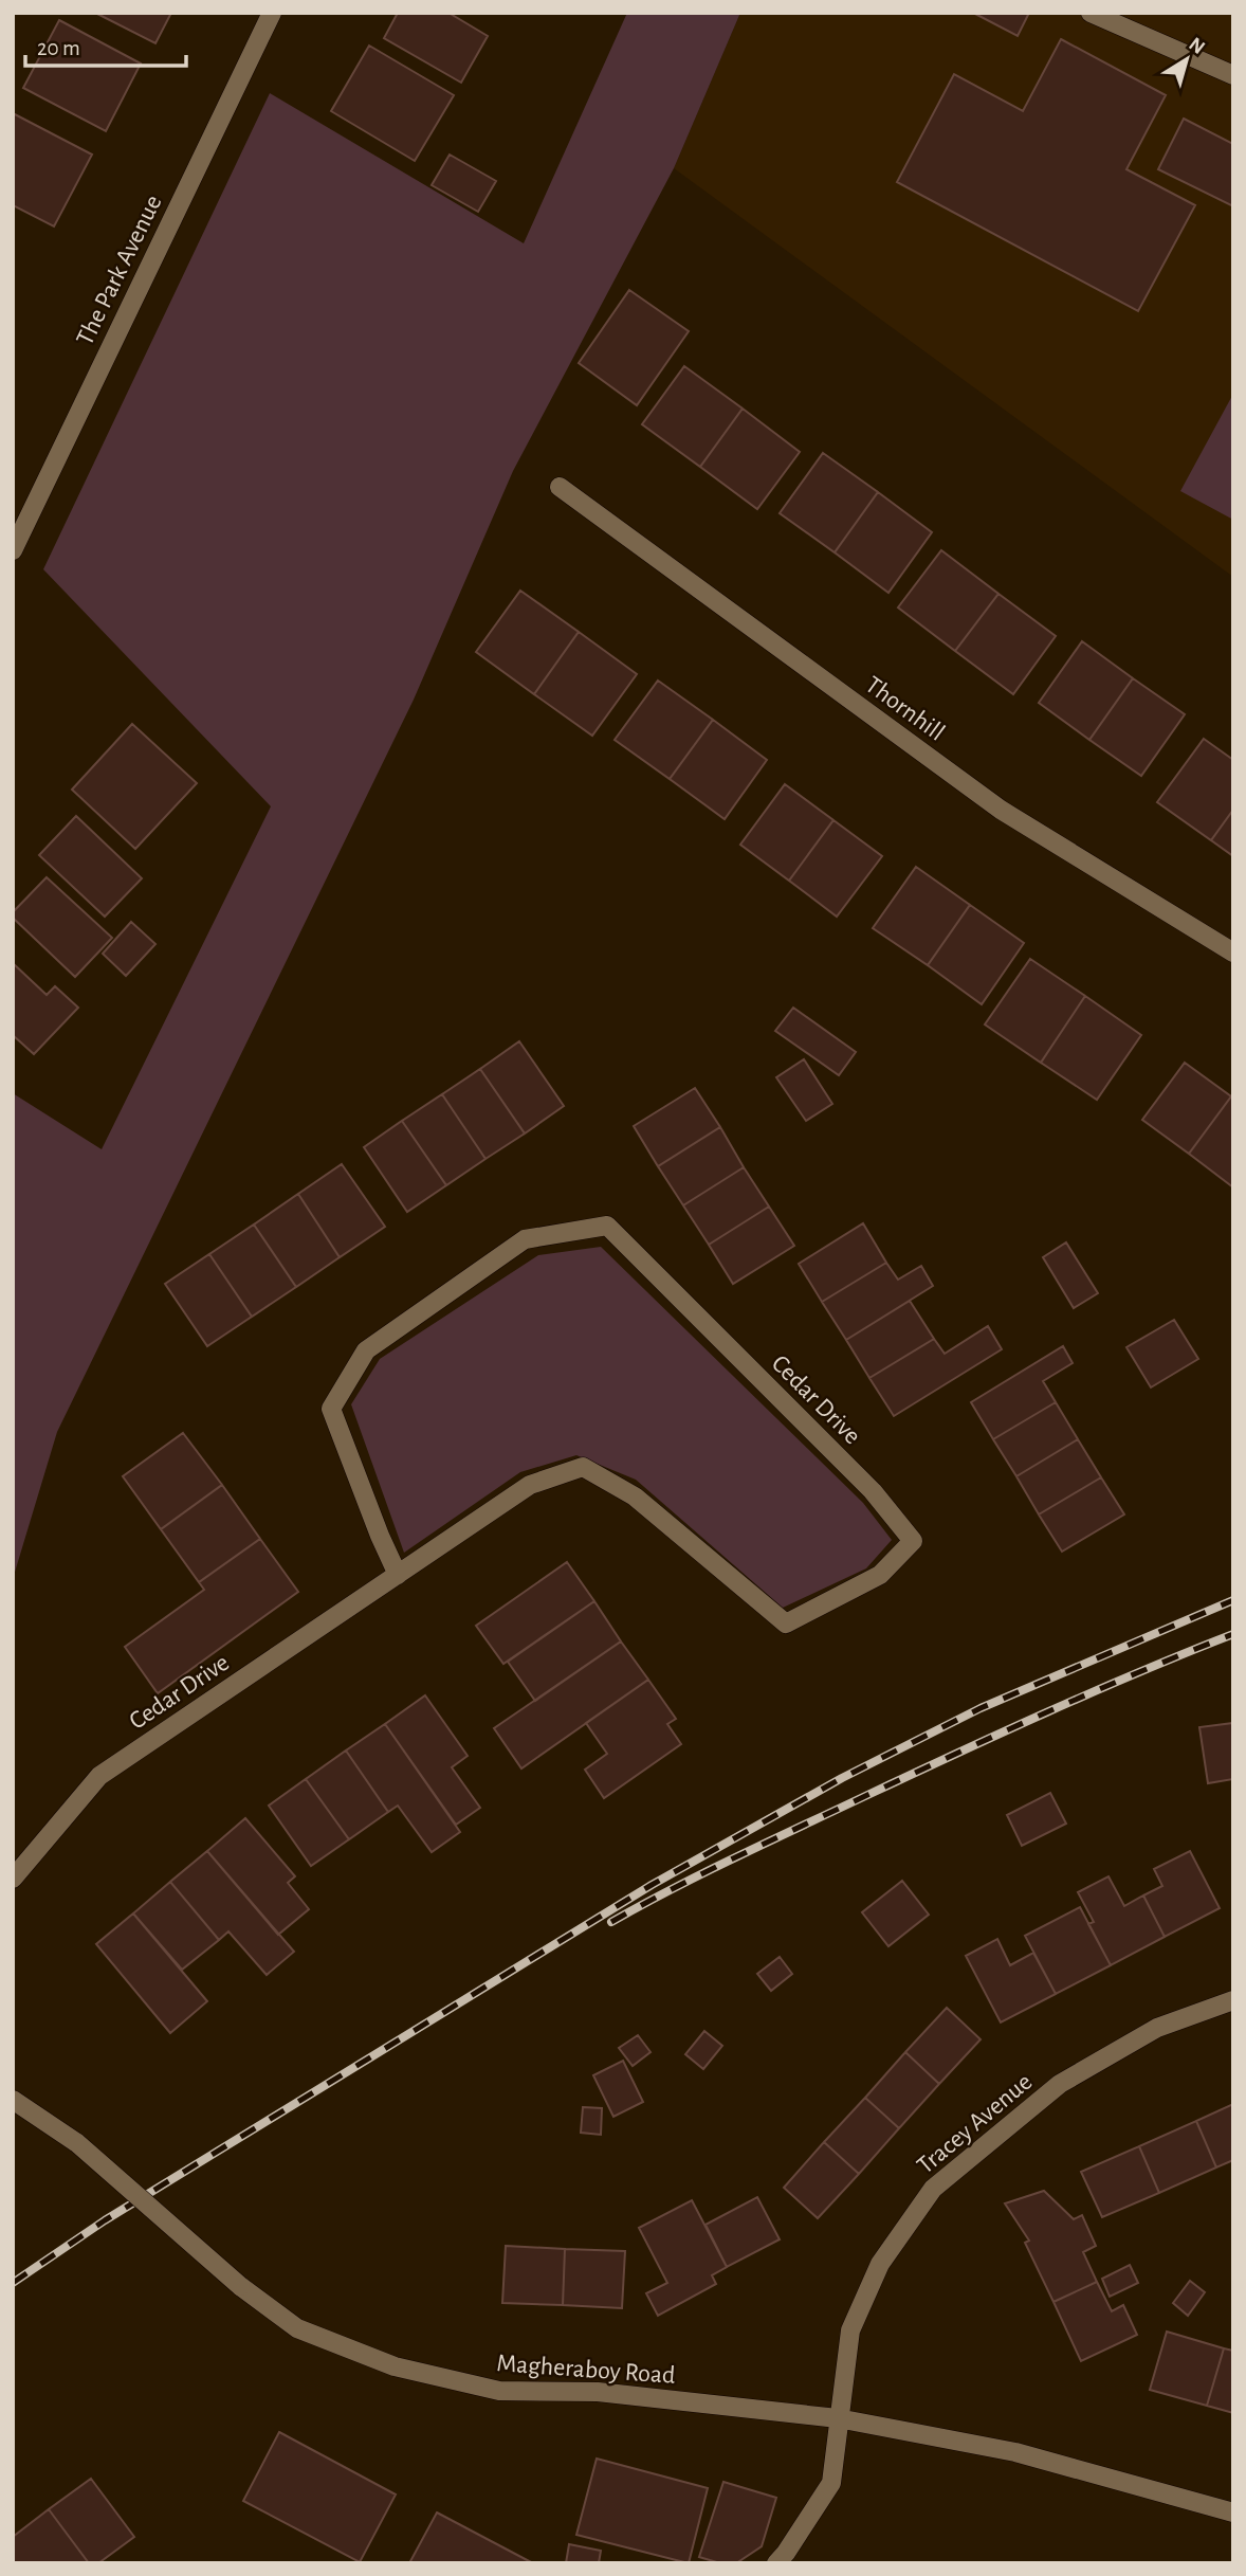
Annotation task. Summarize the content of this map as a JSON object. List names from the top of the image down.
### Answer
{
  "streets": {
    "street": [
      "The Park Avenue",
      "Thornhill",
      "Cedar Drive",
      "Tracey Avenue",
      "Magheraboy Road"
    ]
  },
  "crossings": [
    ["Tracey Avenue", "Magheraboy Road"]
  ],
  "scale_bar": "20 m",
  "north": "top right"
}
